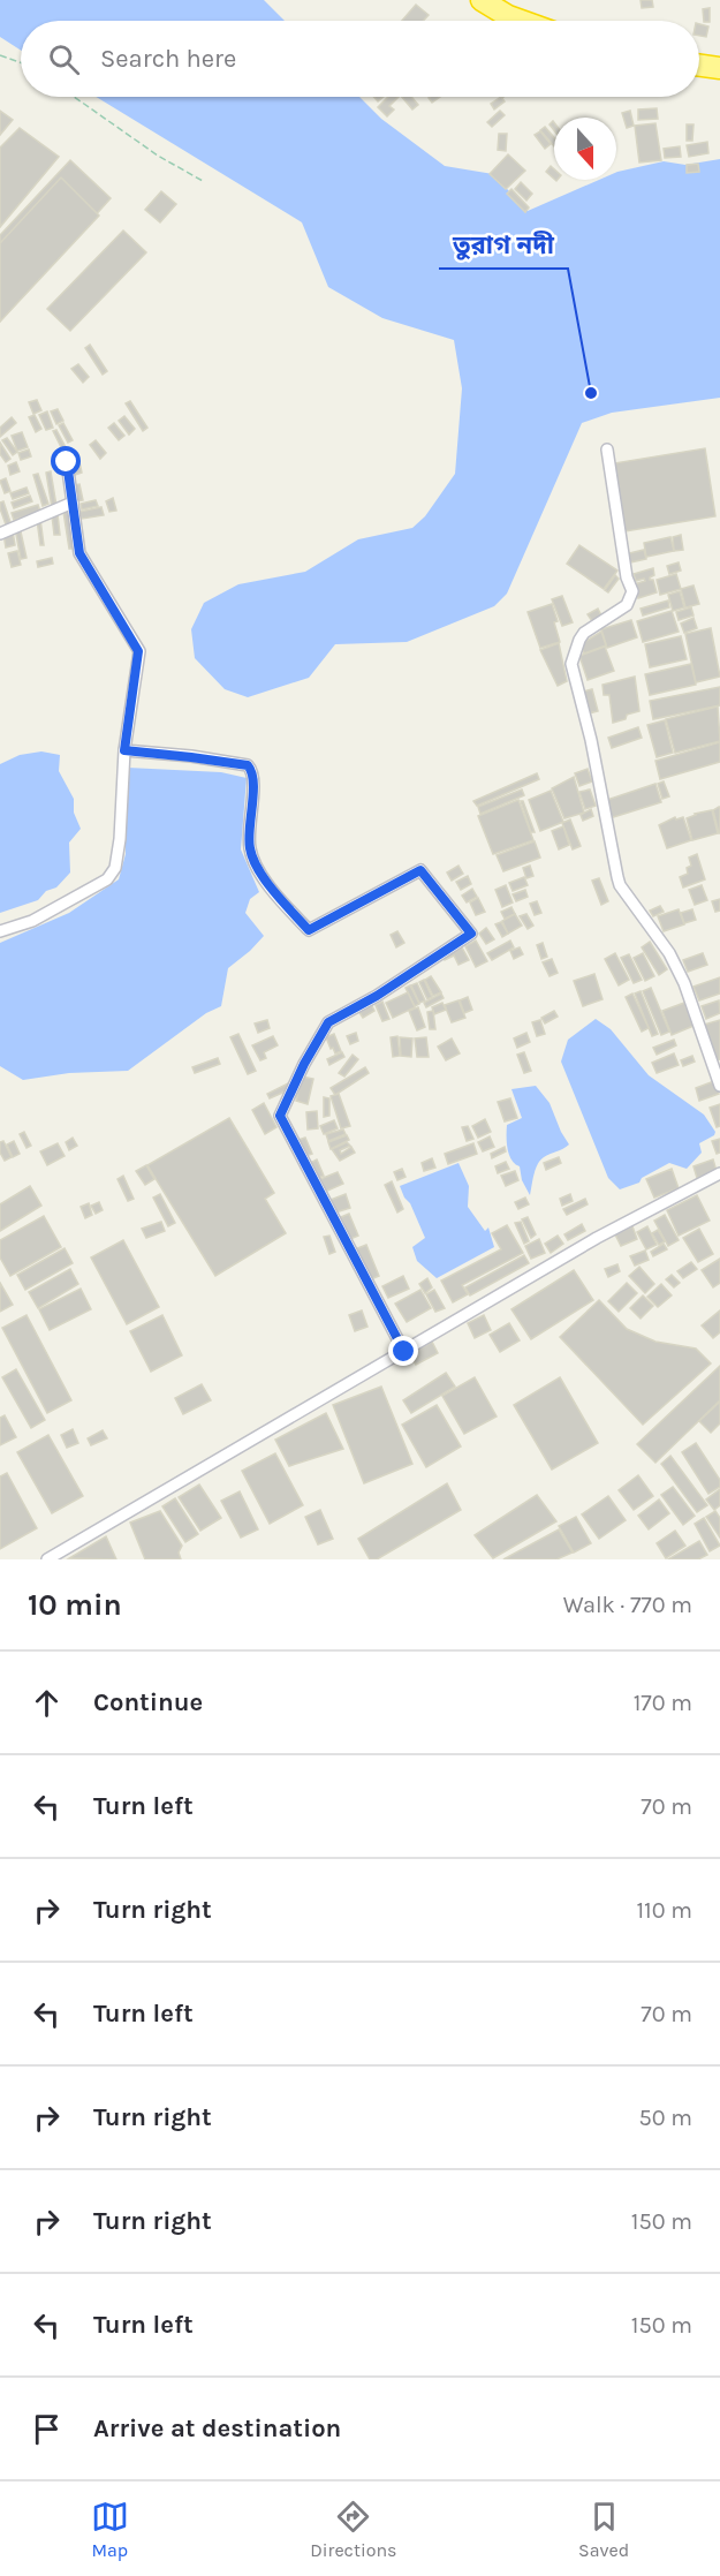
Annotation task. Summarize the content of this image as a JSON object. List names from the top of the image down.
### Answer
{
  "places": ["তুরাগ নদী"],
  "north": "bottom",
  "page": {
    "search": "Search here",
    "heading": ["10 min", "Walk · 770 m"],
    "list": [
      ["Continue", "170 m"],
      ["Turn left", "70 m"],
      ["Turn right", "110 m"],
      ["Turn left", "70 m"],
      ["Turn right", "50 m"],
      ["Turn right", "150 m"],
      ["Turn left", "150 m"],
      "Arrive at destination"
    ],
    "nav": ["Map", "Directions", "Saved"]
  }
}
